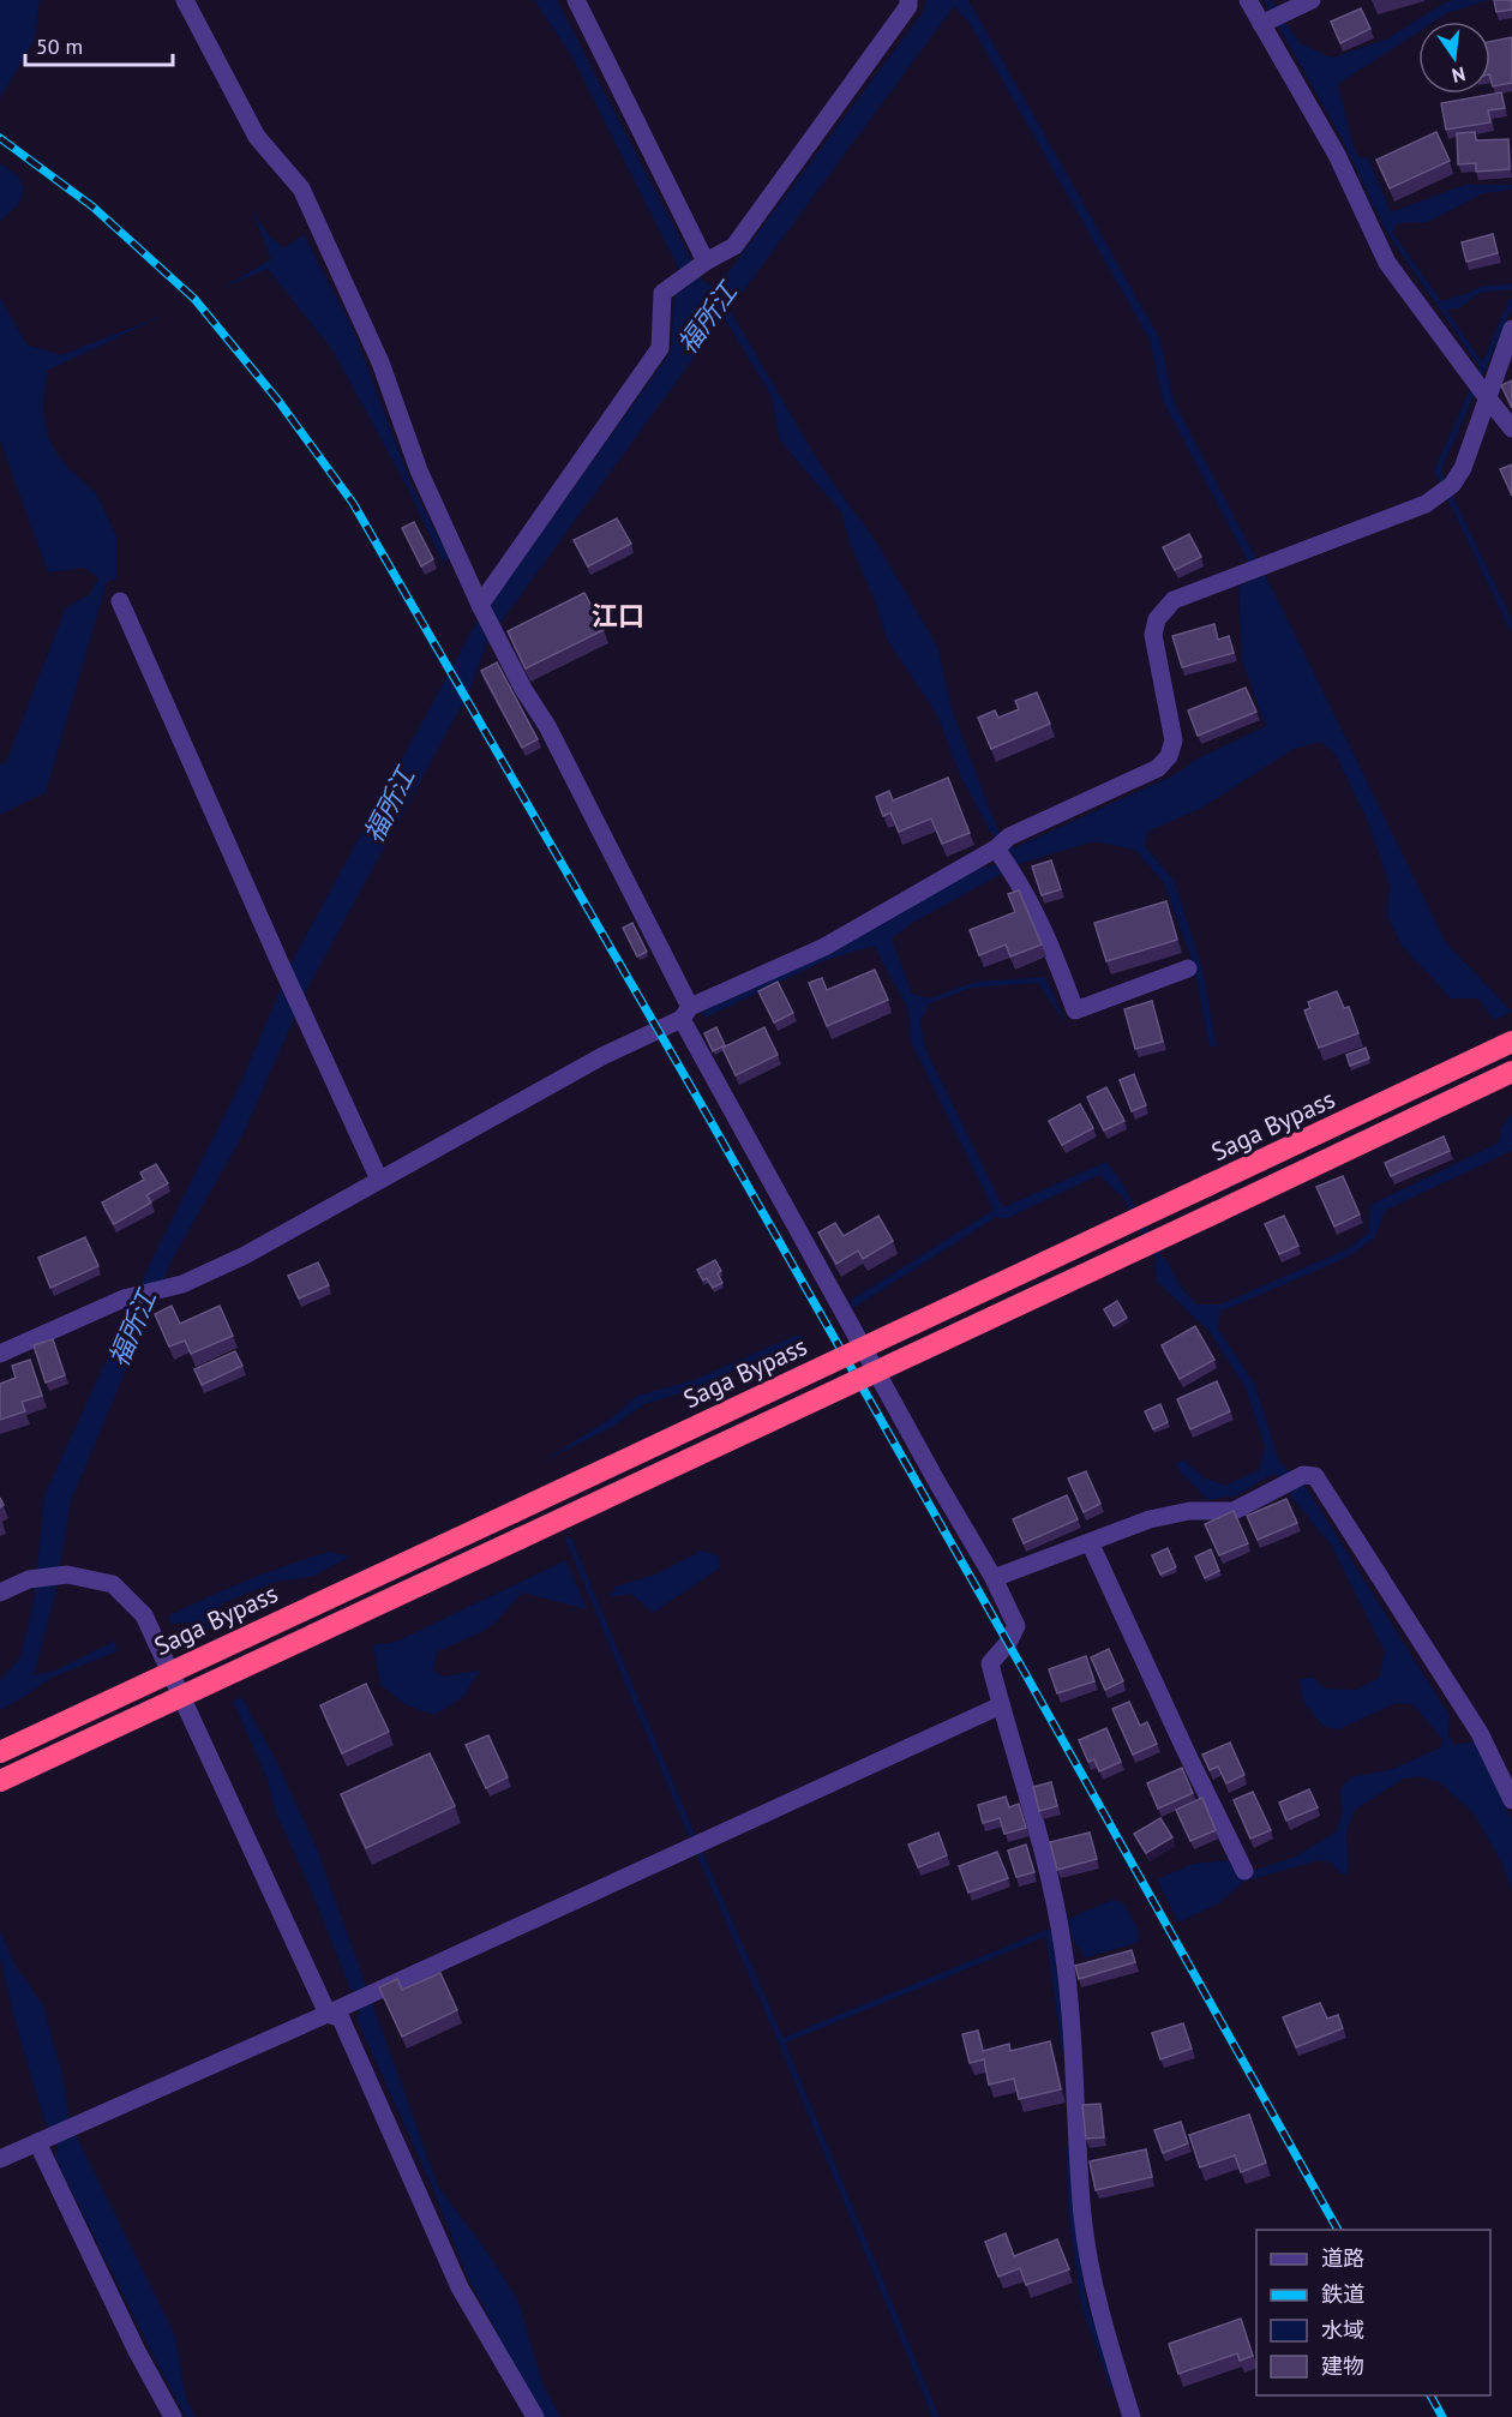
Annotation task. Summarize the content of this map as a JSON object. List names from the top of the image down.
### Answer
{
  "streets": {
    "highway": ["Saga Bypass"]
  },
  "districts": ["江口"],
  "water": ["福所江"],
  "legend": [
    "道路",
    "鉄道",
    "水域",
    "建物"
  ],
  "scale_bar": "50 m",
  "north": "bottom"
}
